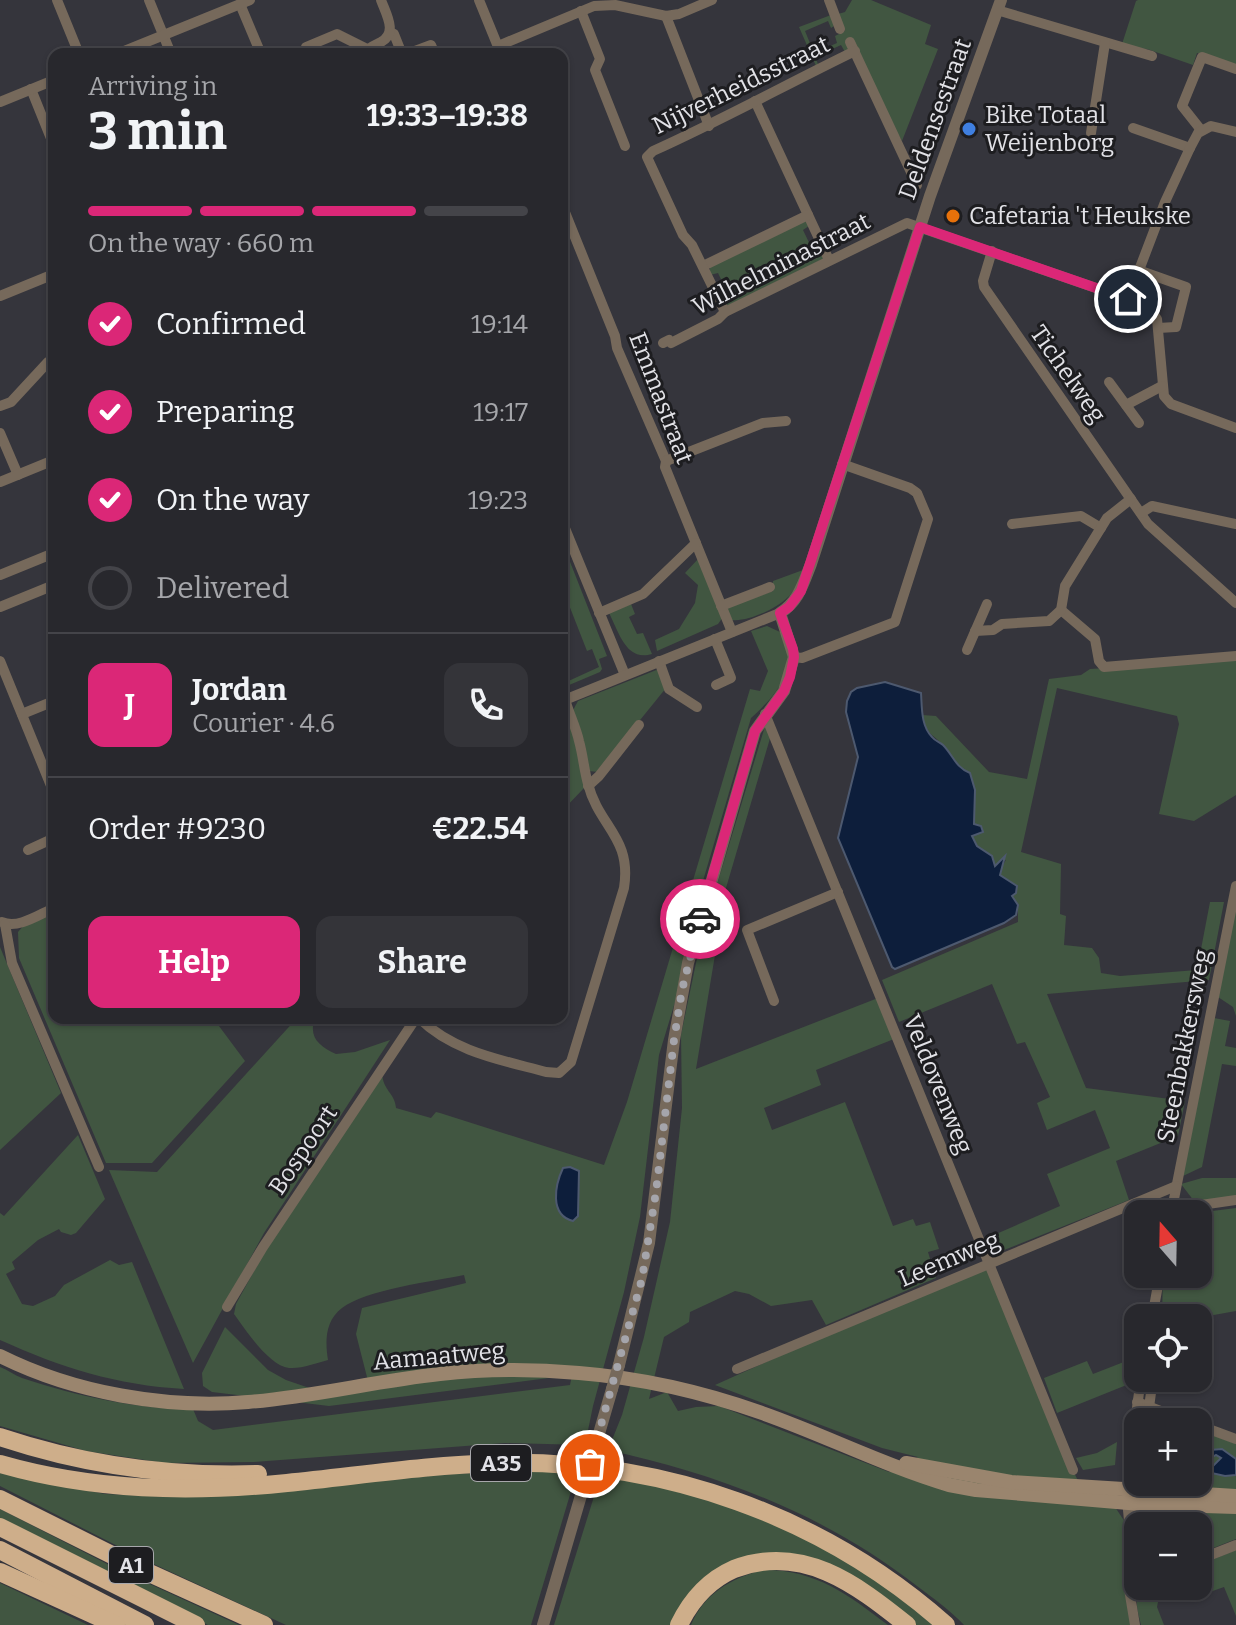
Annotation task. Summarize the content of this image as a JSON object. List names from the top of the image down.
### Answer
{
  "streets": {
    "highway": ["A35", "A1"],
    "main road": ["Aamaatweg"],
    "street": [
      "Nijverheidsstraat",
      "Deldensestraat",
      "Wilhelminastraat",
      "Tichelweg",
      "Emmastraat",
      "Steenbakkersweg",
      "Veldovenweg",
      "Bospoort",
      "Leemweg"
    ]
  },
  "crossings": [
    ["Deldensestraat", "Wilhelminastraat"],
    ["Steenbakkersweg", "Leemweg"],
    ["Veldovenweg", "Leemweg"]
  ],
  "places": ["Bike Totaal Weijenborg", "Cafetaria 't Heukske"],
  "north": "top",
  "page": {
    "heading": ["3 min", "Arriving in", "19:33–19:38"],
    "panel": [
      "Jordan",
      "Courier · 4.6",
      "Order #9230",
      "€22.54"
    ],
    "bar": "On the way · 660 m",
    "list": [
      ["Confirmed", "19:14"],
      ["Preparing", "19:17"],
      ["On the way", "19:23"],
      "Delivered"
    ],
    "round": "J",
    "buttons": ["Help", "Share"],
    "map_buttons": ["+", "−"]
  }
}
